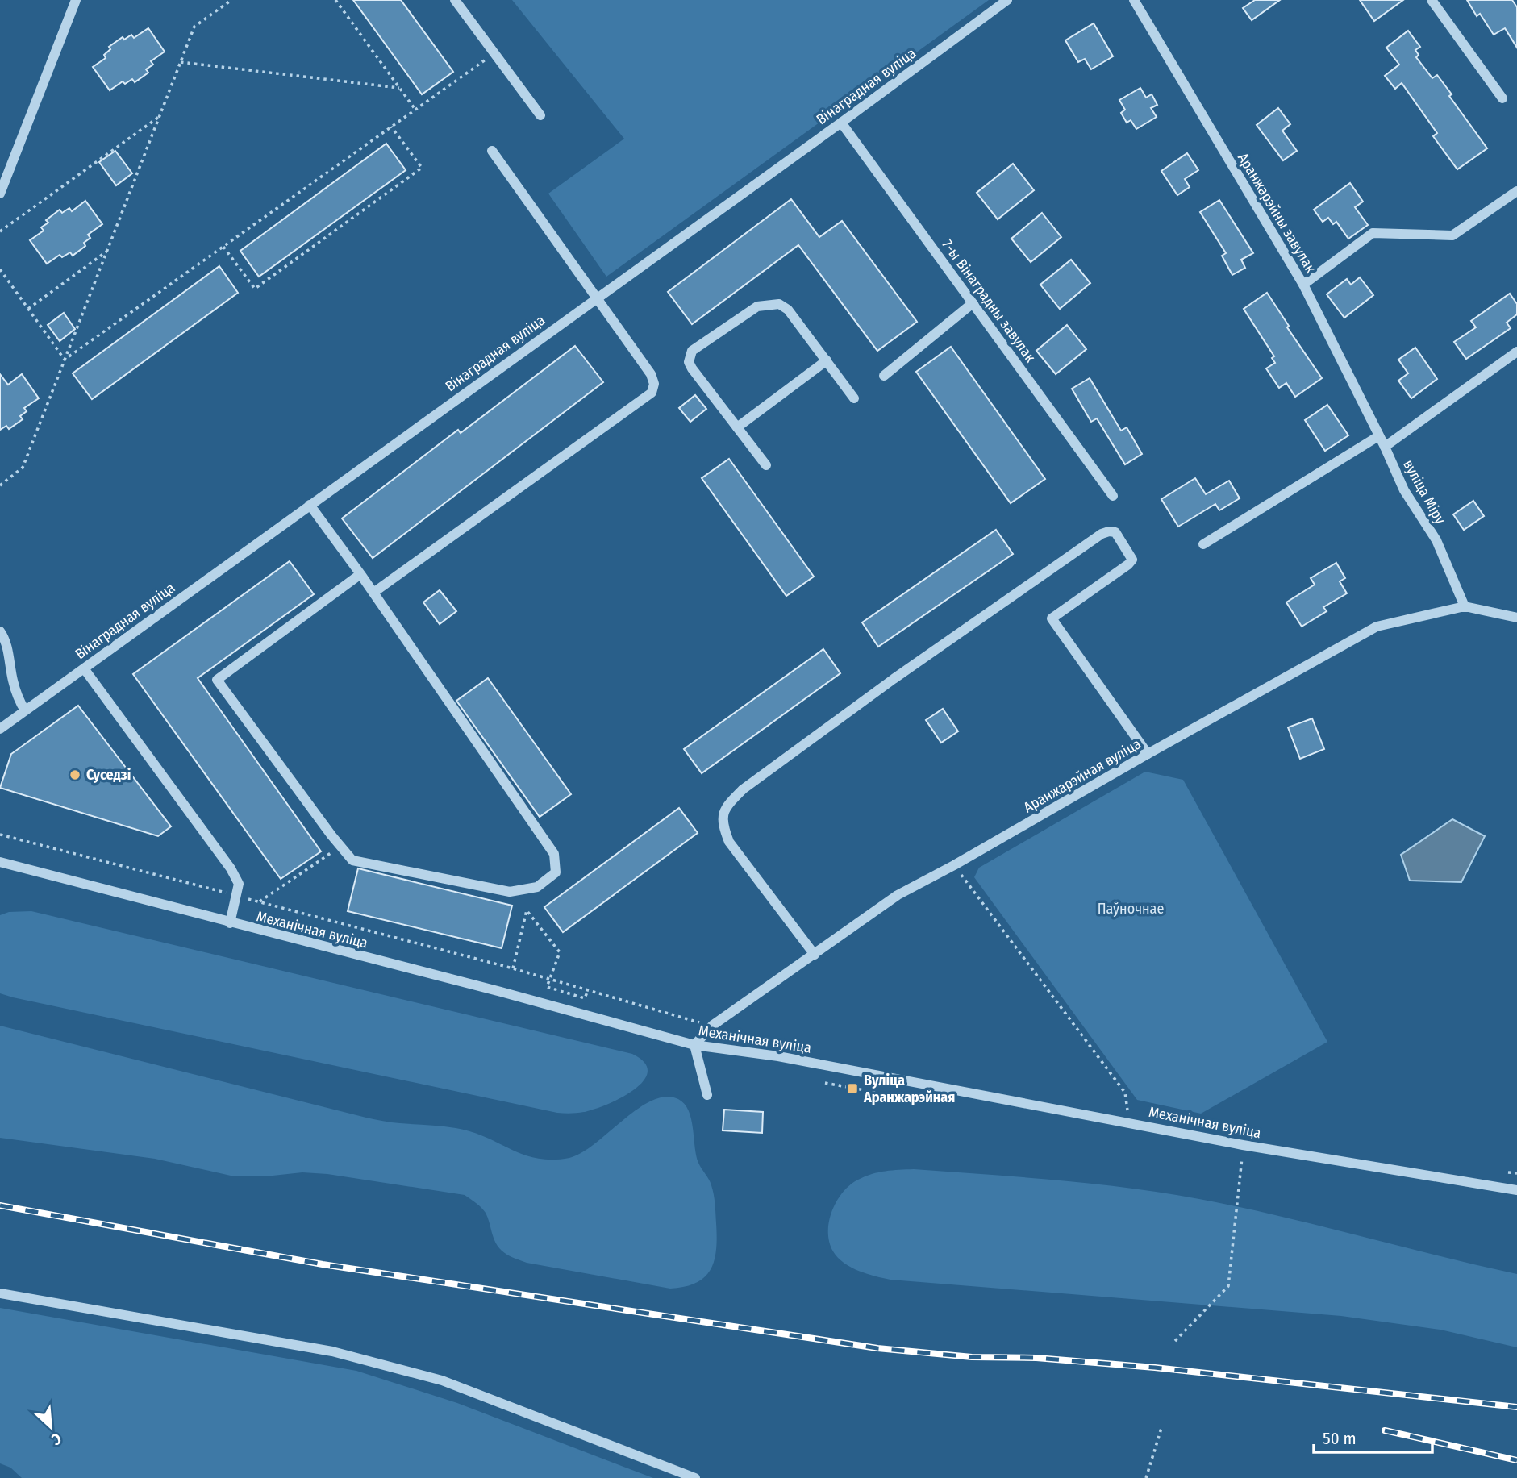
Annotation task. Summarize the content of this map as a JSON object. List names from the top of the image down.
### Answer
{
  "streets": {
    "street": [
      "Вінаградная вуліца",
      "Аранжарэйны завулак",
      "7-ы Вінаградны завулак",
      "вуліца Міру",
      "Аранжарэйная вуліца",
      "Механічная вуліца"
    ]
  },
  "crossings": [
    ["Вінаградная вуліца", "7-ы Вінаградны завулак"],
    ["Аранжарэйны завулак", "вуліца Міру"],
    ["вуліца Міру", "Аранжарэйная вуліца"],
    ["Аранжарэйная вуліца", "Механічная вуліца"]
  ],
  "parks": ["Паўночнае"],
  "places": {
    "other": ["Суседзі"],
    "transit": ["Вуліца Аранжарэйная"]
  },
  "scale_bar": "50 m",
  "north": "bottom right"
}
